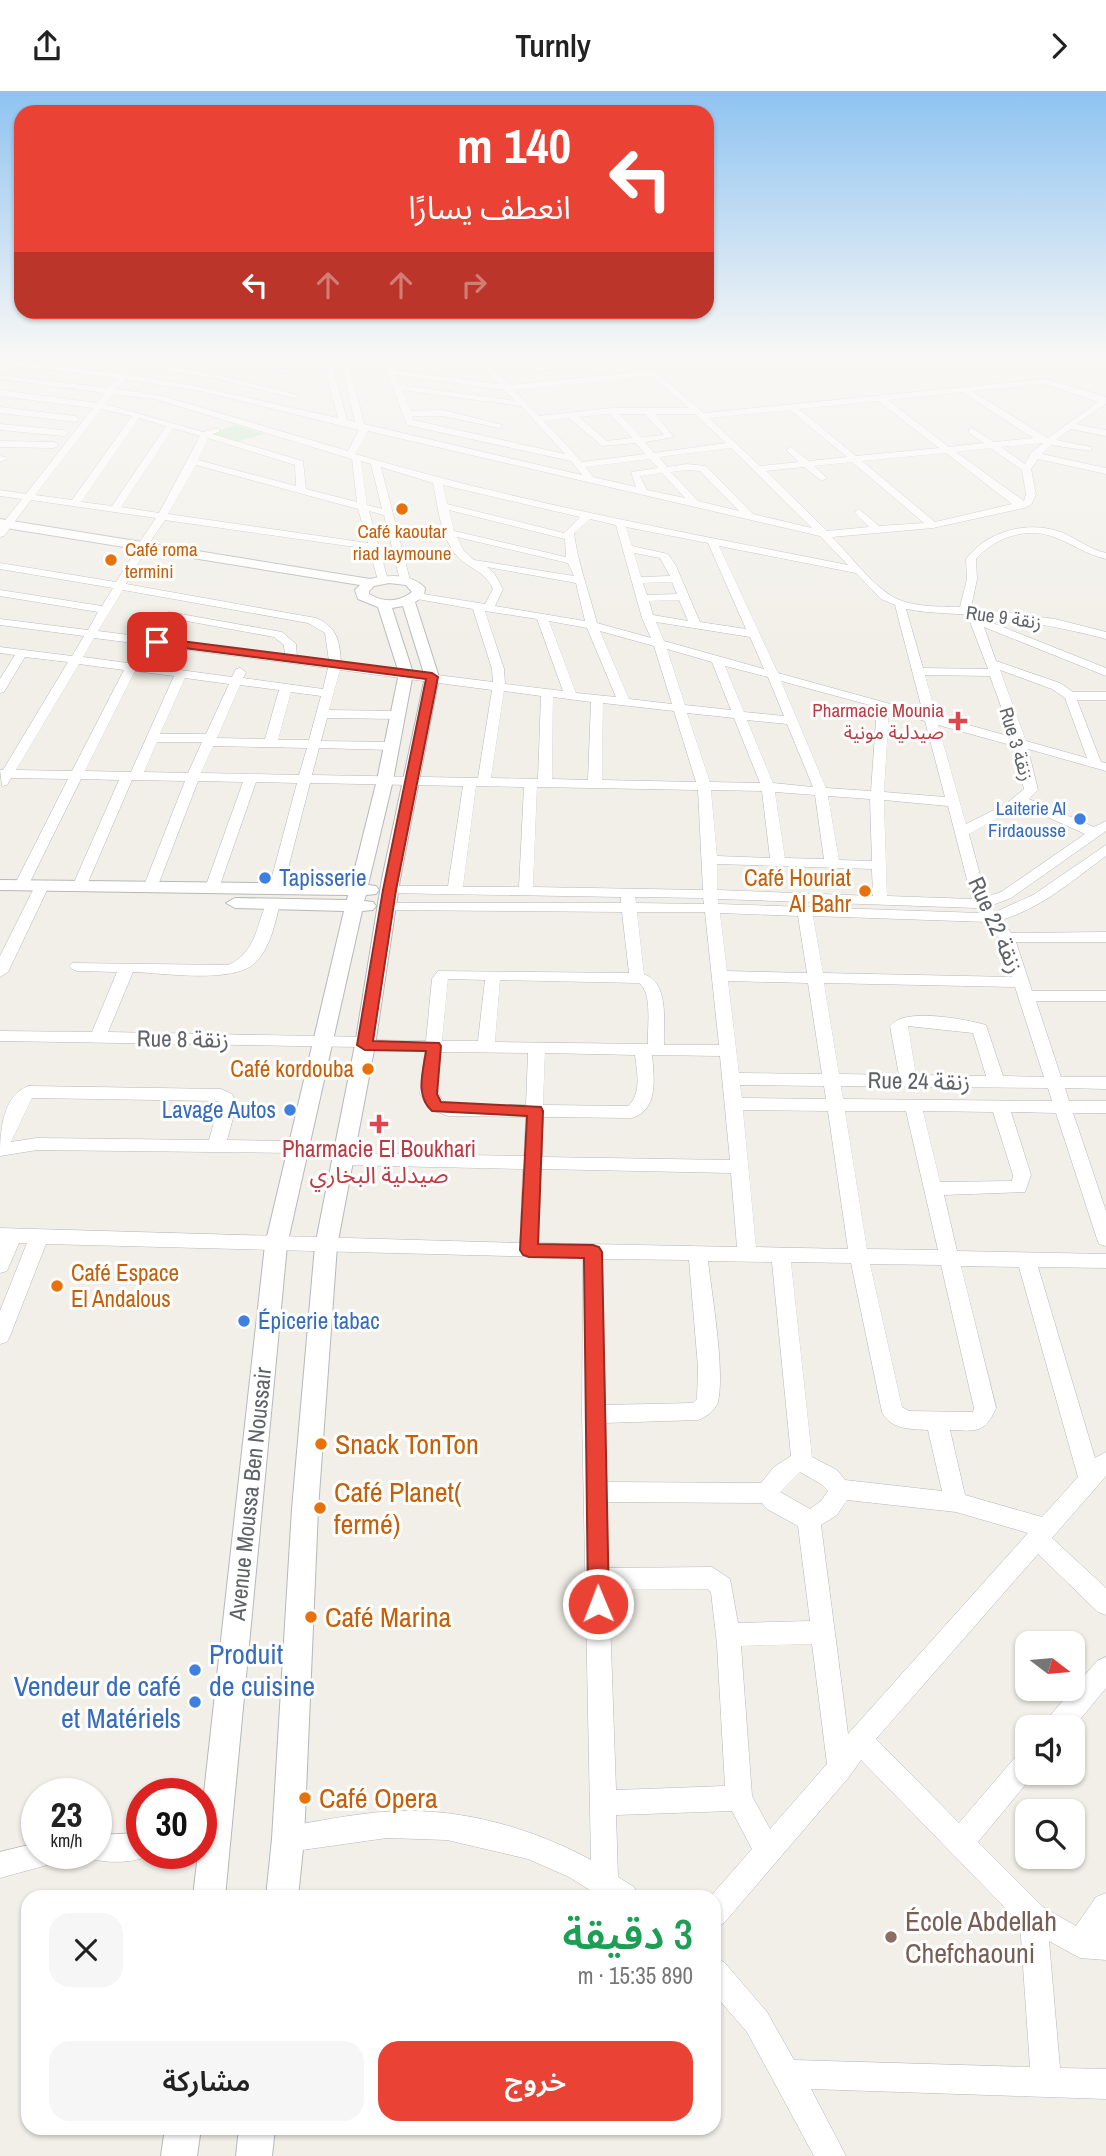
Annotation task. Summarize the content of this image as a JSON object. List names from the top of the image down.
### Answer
{
  "streets": {
    "street": [
      "Rue 9 زنقة",
      "Rue 3 زنقة",
      "Rue 22 زنقة",
      "Rue 8 زنقة",
      "Rue 24 زنقة",
      "Avenue Moussa Ben Noussair"
    ]
  },
  "crossings": [
    ["Rue 9 زنقة", "Rue 3 زنقة"],
    ["Rue 9 زنقة", "Rue 22 زنقة"],
    ["Rue 3 زنقة", "Rue 22 زنقة"],
    ["Rue 22 زنقة", "Rue 24 زنقة"],
    ["Rue 8 زنقة", "Avenue Moussa Ben Noussair"]
  ],
  "places": {
    "other": [
      "Café kaoutar riad laymoune",
      "Café roma termini",
      "Laiterie Al Firdaousse",
      "Tapisserie",
      "Café Houriat Al Bahr",
      "Café kordouba",
      "Lavage Autos",
      "Café Espace El Andalous",
      "Épicerie tabac",
      "Snack TonTon",
      "Café Planet( fermé)",
      "Café Marina",
      "Produit de cuisine",
      "Vendeur de café et Matériels",
      "Café Opera",
      "École Abdellah Chefchaouni"
    ],
    "health": ["Pharmacie Mounia صيدلية مونية", "Pharmacie El Boukhari صيدلية البخاري"]
  },
  "north": "right",
  "page": {
    "header": "Turnly",
    "turn": ["140 m", "انعطف يسارًا"],
    "speed": "23 km/h",
    "limit": "30",
    "heading": ["3 دقيقة", "890 m · 15:35"],
    "buttons": ["خروج", "مشاركة"]
  }
}
